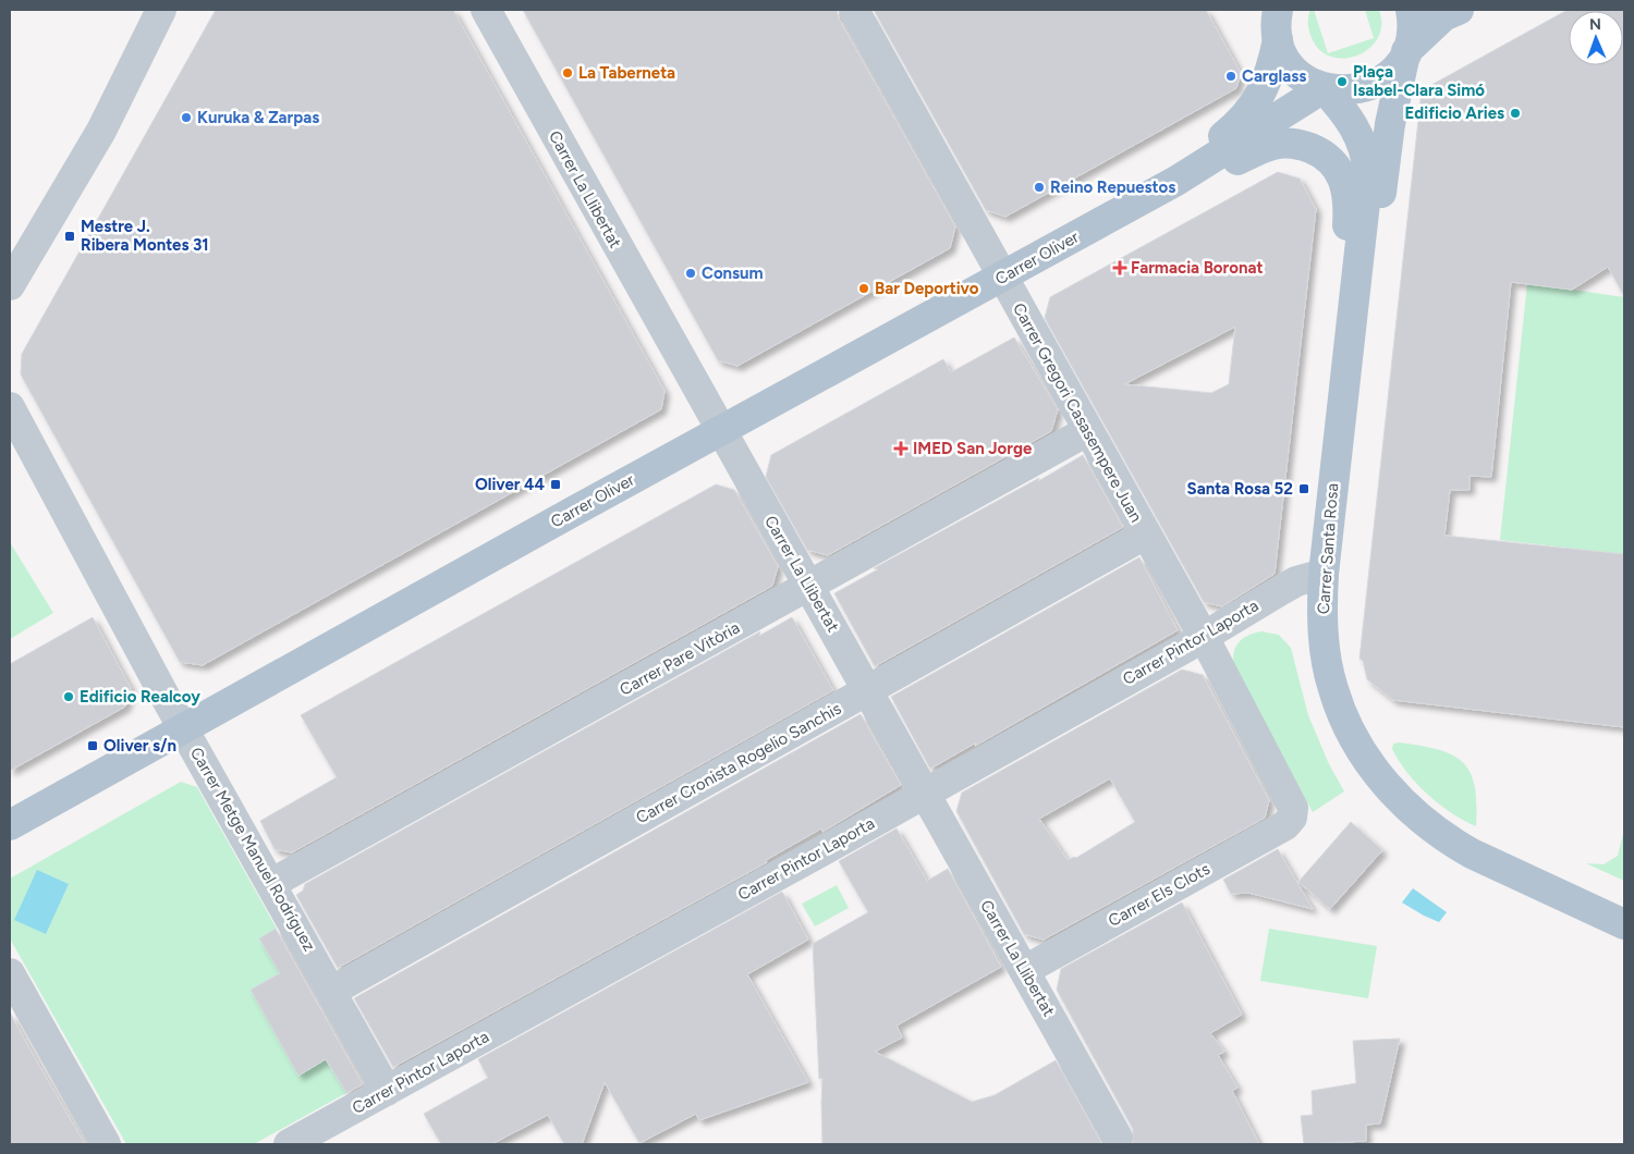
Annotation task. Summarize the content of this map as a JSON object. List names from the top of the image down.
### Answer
{
  "streets": {
    "main road": ["Carrer Oliver", "Carrer Santa Rosa"],
    "street": [
      "Carrer La Llibertat",
      "Carrer Gregori Casasempere Juan",
      "Carrer Pintor Laporta",
      "Carrer Pare Vitòria",
      "Carrer Cronista Rogelio Sanchis",
      "Carrer Metge Manuel Rodríguez",
      "Carrer Els Clots"
    ]
  },
  "crossings": [
    ["Carrer La Llibertat", "Carrer Oliver"],
    ["Carrer La Llibertat", "Carrer Pintor Laporta"],
    ["Carrer La Llibertat", "Carrer Pare Vitòria"],
    ["Carrer La Llibertat", "Carrer Cronista Rogelio Sanchis"],
    ["Carrer La Llibertat", "Carrer Els Clots"],
    ["Carrer Oliver", "Carrer Gregori Casasempere Juan"],
    ["Carrer Oliver", "Carrer Santa Rosa"],
    ["Carrer Oliver", "Carrer Metge Manuel Rodríguez"],
    ["Carrer Gregori Casasempere Juan", "Carrer Pintor Laporta"],
    ["Carrer Gregori Casasempere Juan", "Carrer Pare Vitòria"],
    ["Carrer Gregori Casasempere Juan", "Carrer Cronista Rogelio Sanchis"],
    ["Carrer Gregori Casasempere Juan", "Carrer Els Clots"],
    ["Carrer Santa Rosa", "Carrer Pintor Laporta"],
    ["Carrer Pintor Laporta", "Carrer Metge Manuel Rodríguez"],
    ["Carrer Pare Vitòria", "Carrer Metge Manuel Rodríguez"],
    ["Carrer Cronista Rogelio Sanchis", "Carrer Metge Manuel Rodríguez"]
  ],
  "places": {
    "other": [
      "La Taberneta",
      "Carglass",
      "Plaça Isabel-Clara Simó",
      "Edificio Aries",
      "Kuruka & Zarpas",
      "Reino Repuestos",
      "Consum",
      "Bar Deportivo",
      "Edificio Realcoy"
    ],
    "transit": [
      "Mestre J. Ribera Montes 31",
      "Oliver 44",
      "Santa Rosa 52",
      "Oliver s/n"
    ],
    "health": ["Farmacia Boronat", "IMED San Jorge"]
  },
  "north": "top"
}
